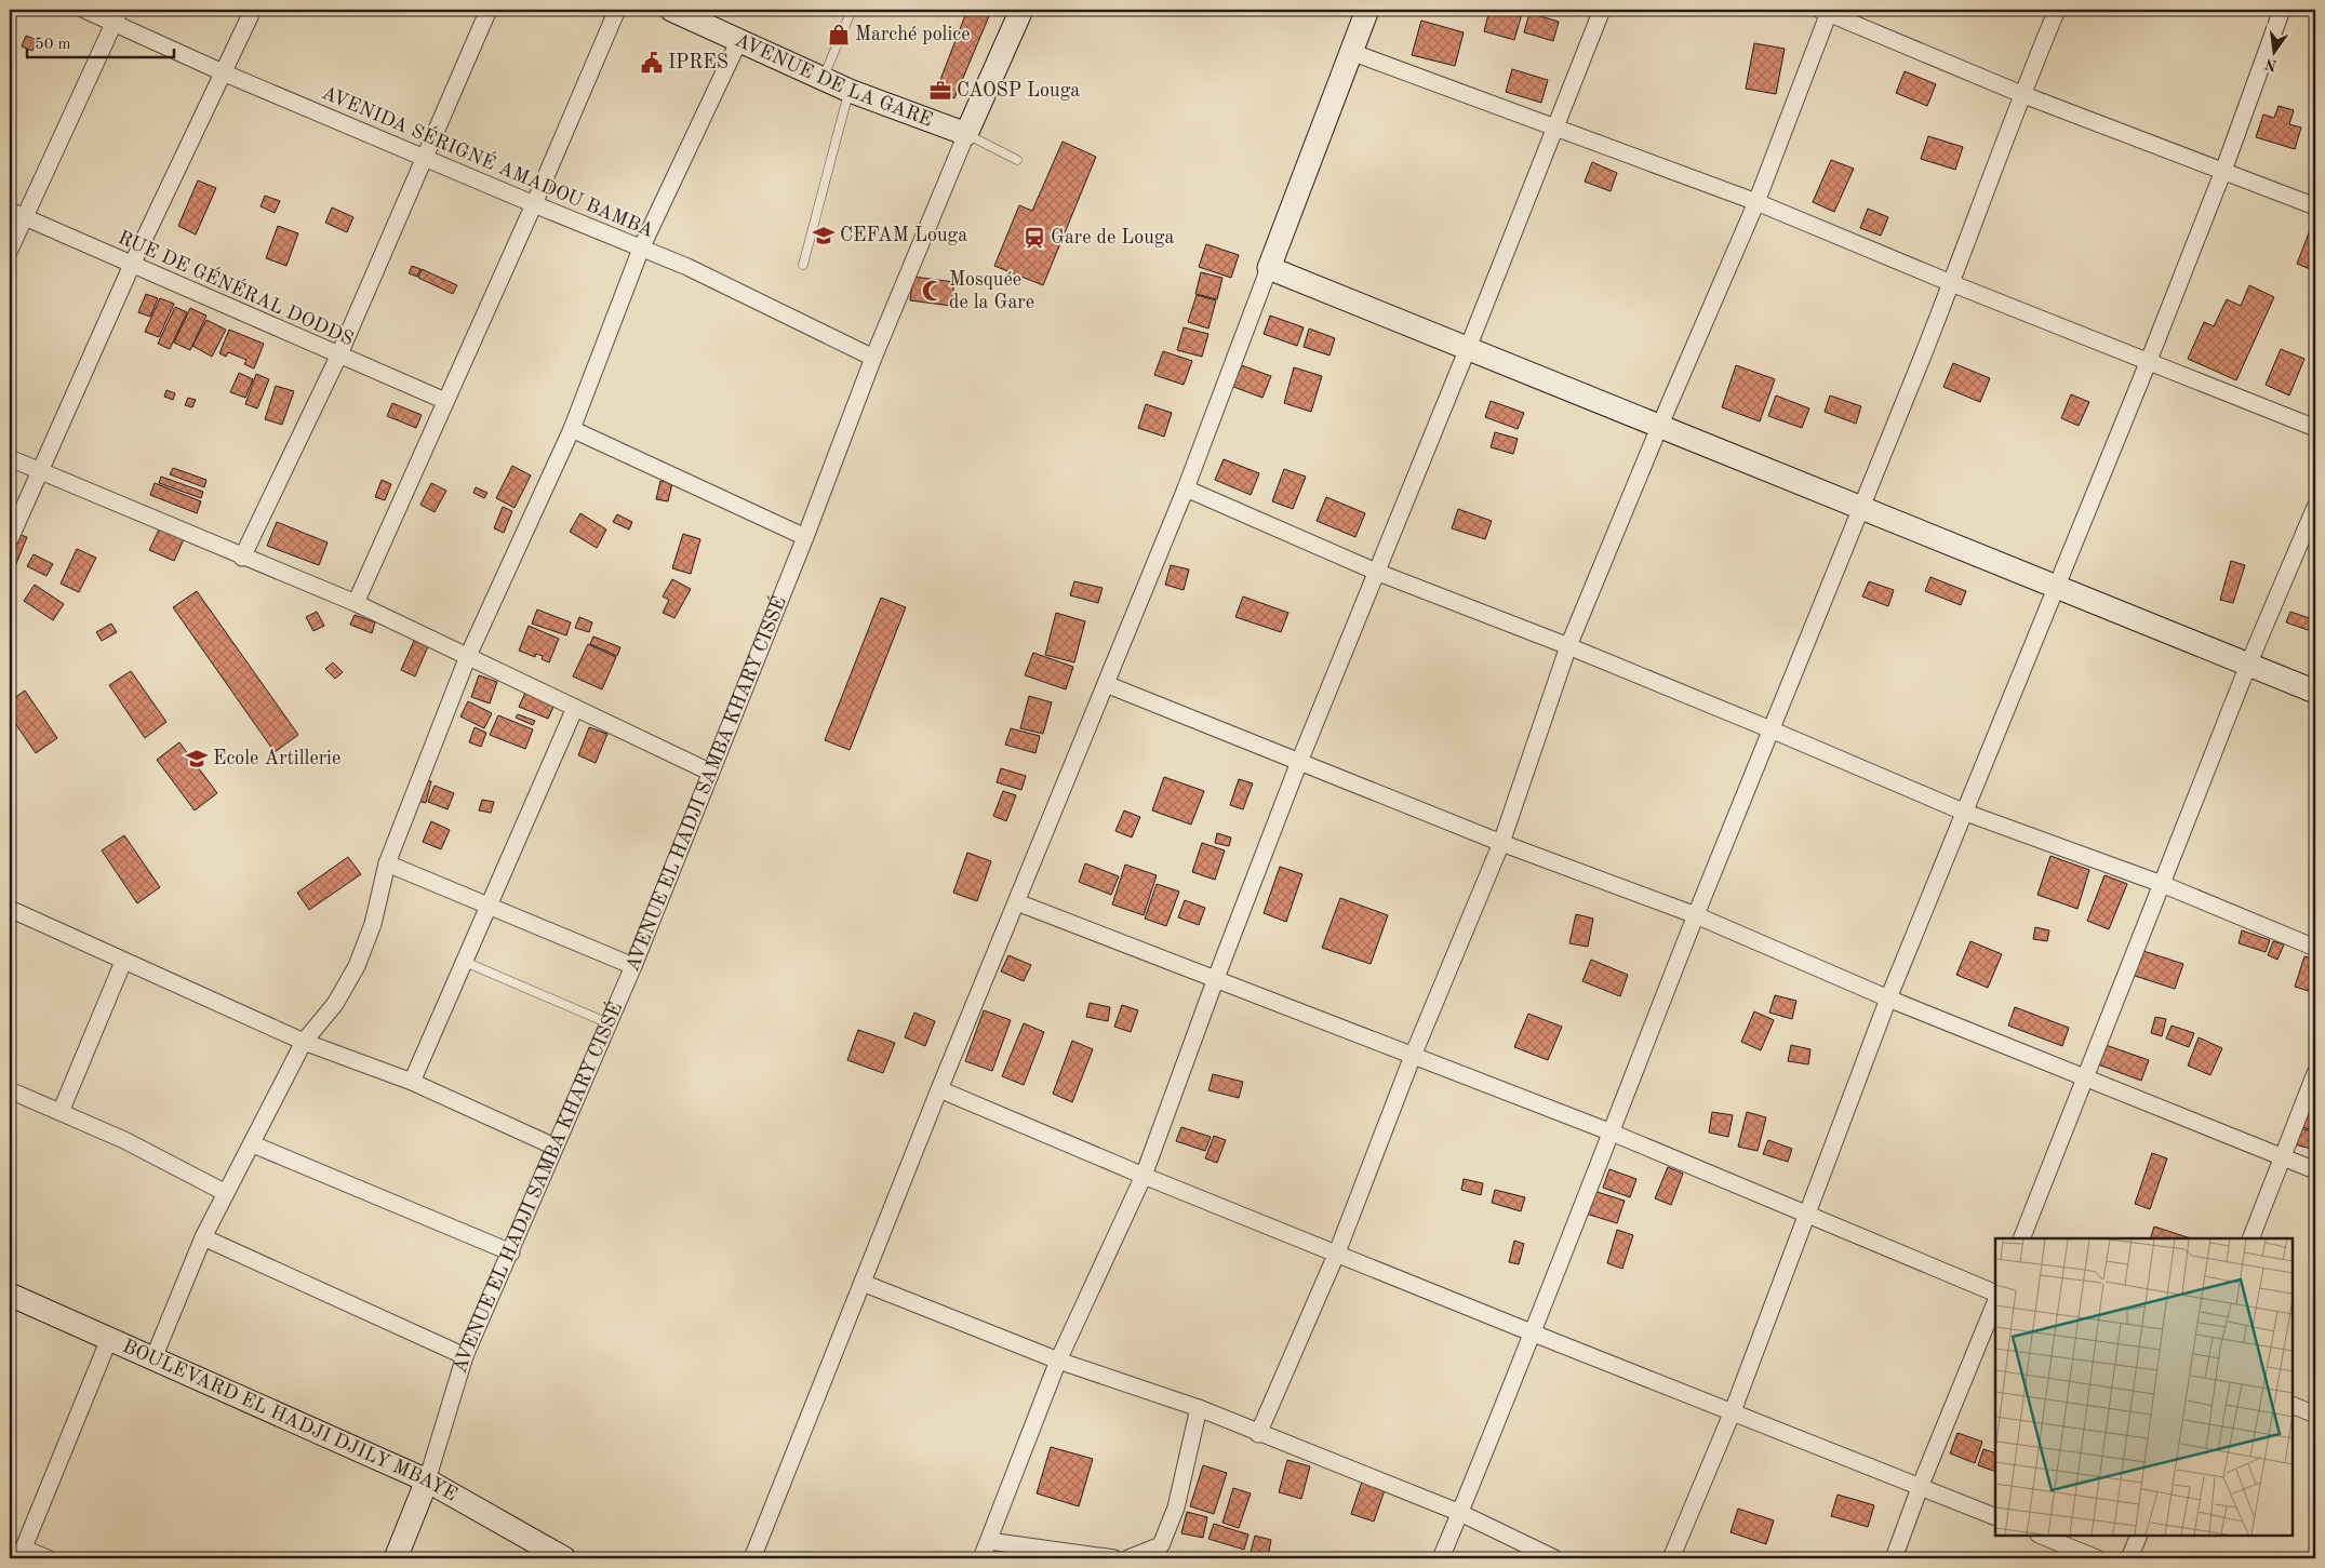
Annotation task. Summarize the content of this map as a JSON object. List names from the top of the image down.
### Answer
{
  "streets": {
    "street": [
      "AVENUE DE LA GARE",
      "AVENIDA SÉRIGNÉ AMADOU BAMBA",
      "RUE DE GÉNÉRAL DODDS",
      "AVENUE EL HADJI SAMBA KHARY CISSÉ",
      "BOULEVARD EL HADJI DJILY MBAYE"
    ]
  },
  "crossings": [
    ["AVENUE DE LA GARE", "AVENUE EL HADJI SAMBA KHARY CISSÉ"],
    ["AVENIDA SÉRIGNÉ AMADOU BAMBA", "AVENUE EL HADJI SAMBA KHARY CISSÉ"],
    ["AVENUE EL HADJI SAMBA KHARY CISSÉ", "BOULEVARD EL HADJI DJILY MBAYE"]
  ],
  "places": {
    "shop": ["Marché police"],
    "public building": ["IPRES"],
    "office": ["CAOSP Louga"],
    "school or university": ["CEFAM Louga", "Ecole Artillerie"],
    "station": ["Gare de Louga"],
    "mosque": ["Mosquée de la Gare"]
  },
  "scale_bar": "50 m",
  "north": "bottom"
}
